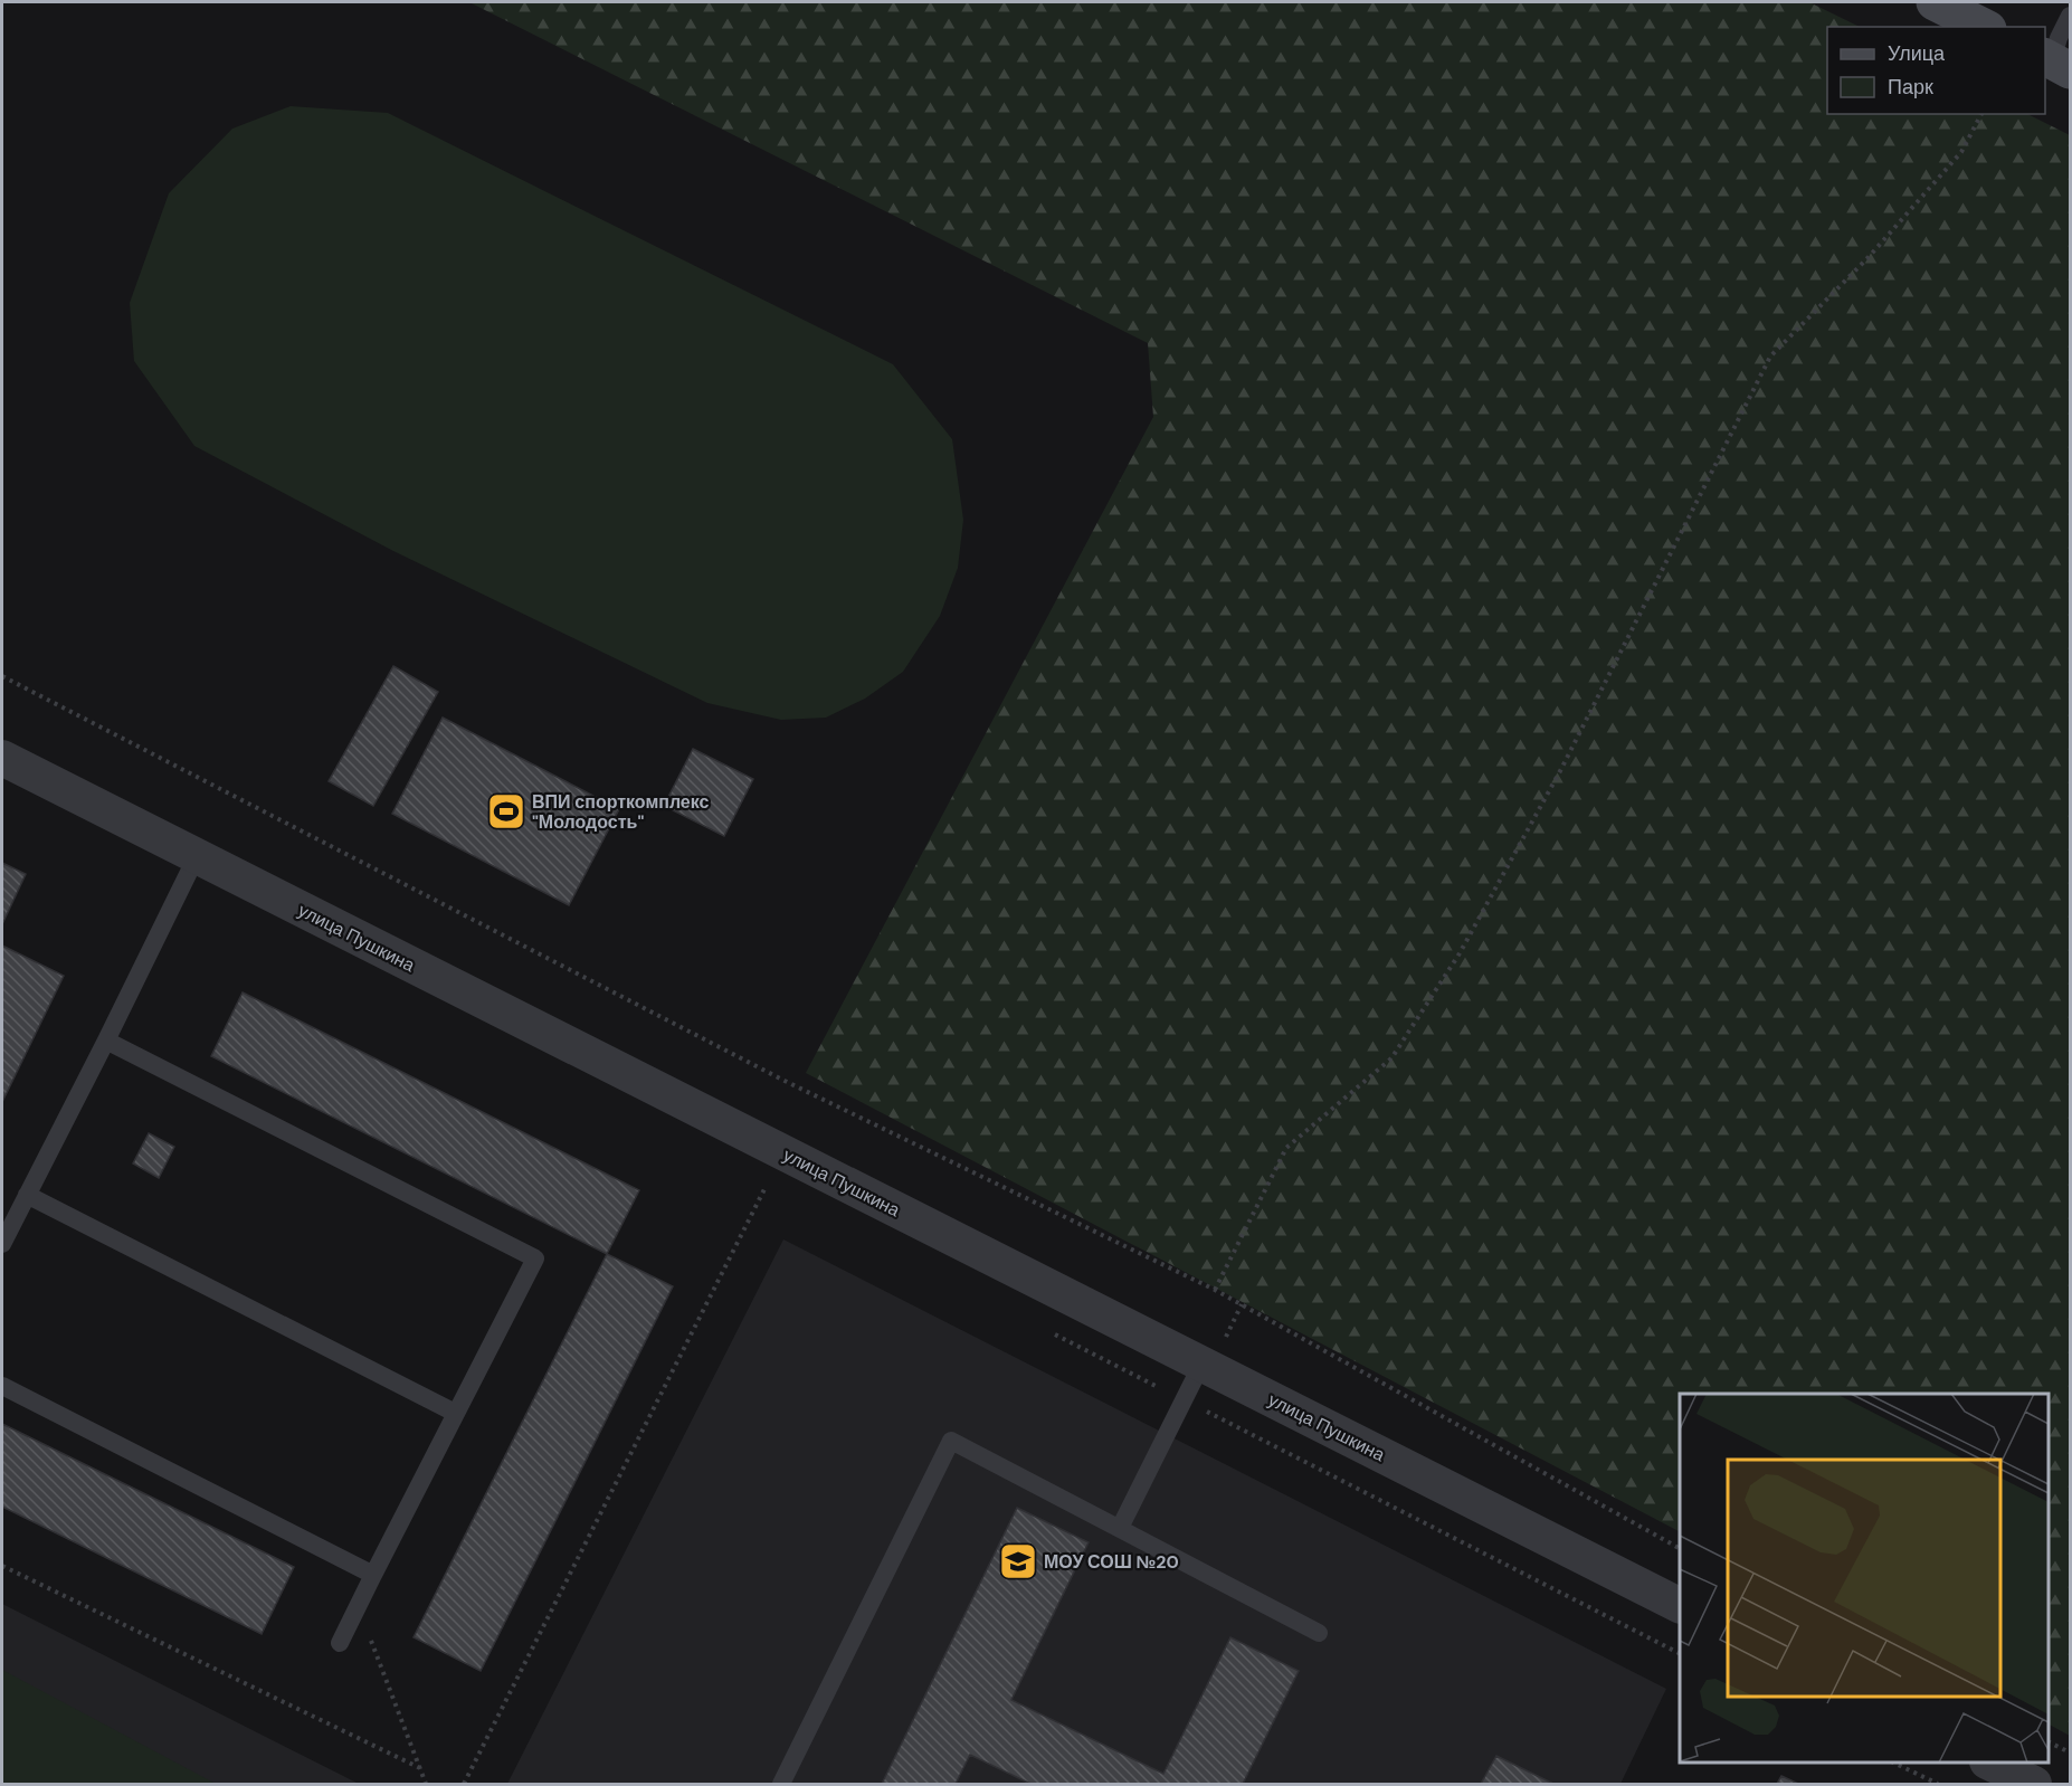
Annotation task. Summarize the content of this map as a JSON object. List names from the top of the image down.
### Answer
{
  "streets": {
    "street": ["улица Пушкина"]
  },
  "places": {
    "sports": ["ВПИ спорткомплекс \"Молодость\""],
    "school or university": ["МОУ СОШ №20"]
  },
  "legend": ["Улица", "Парк"]
}
